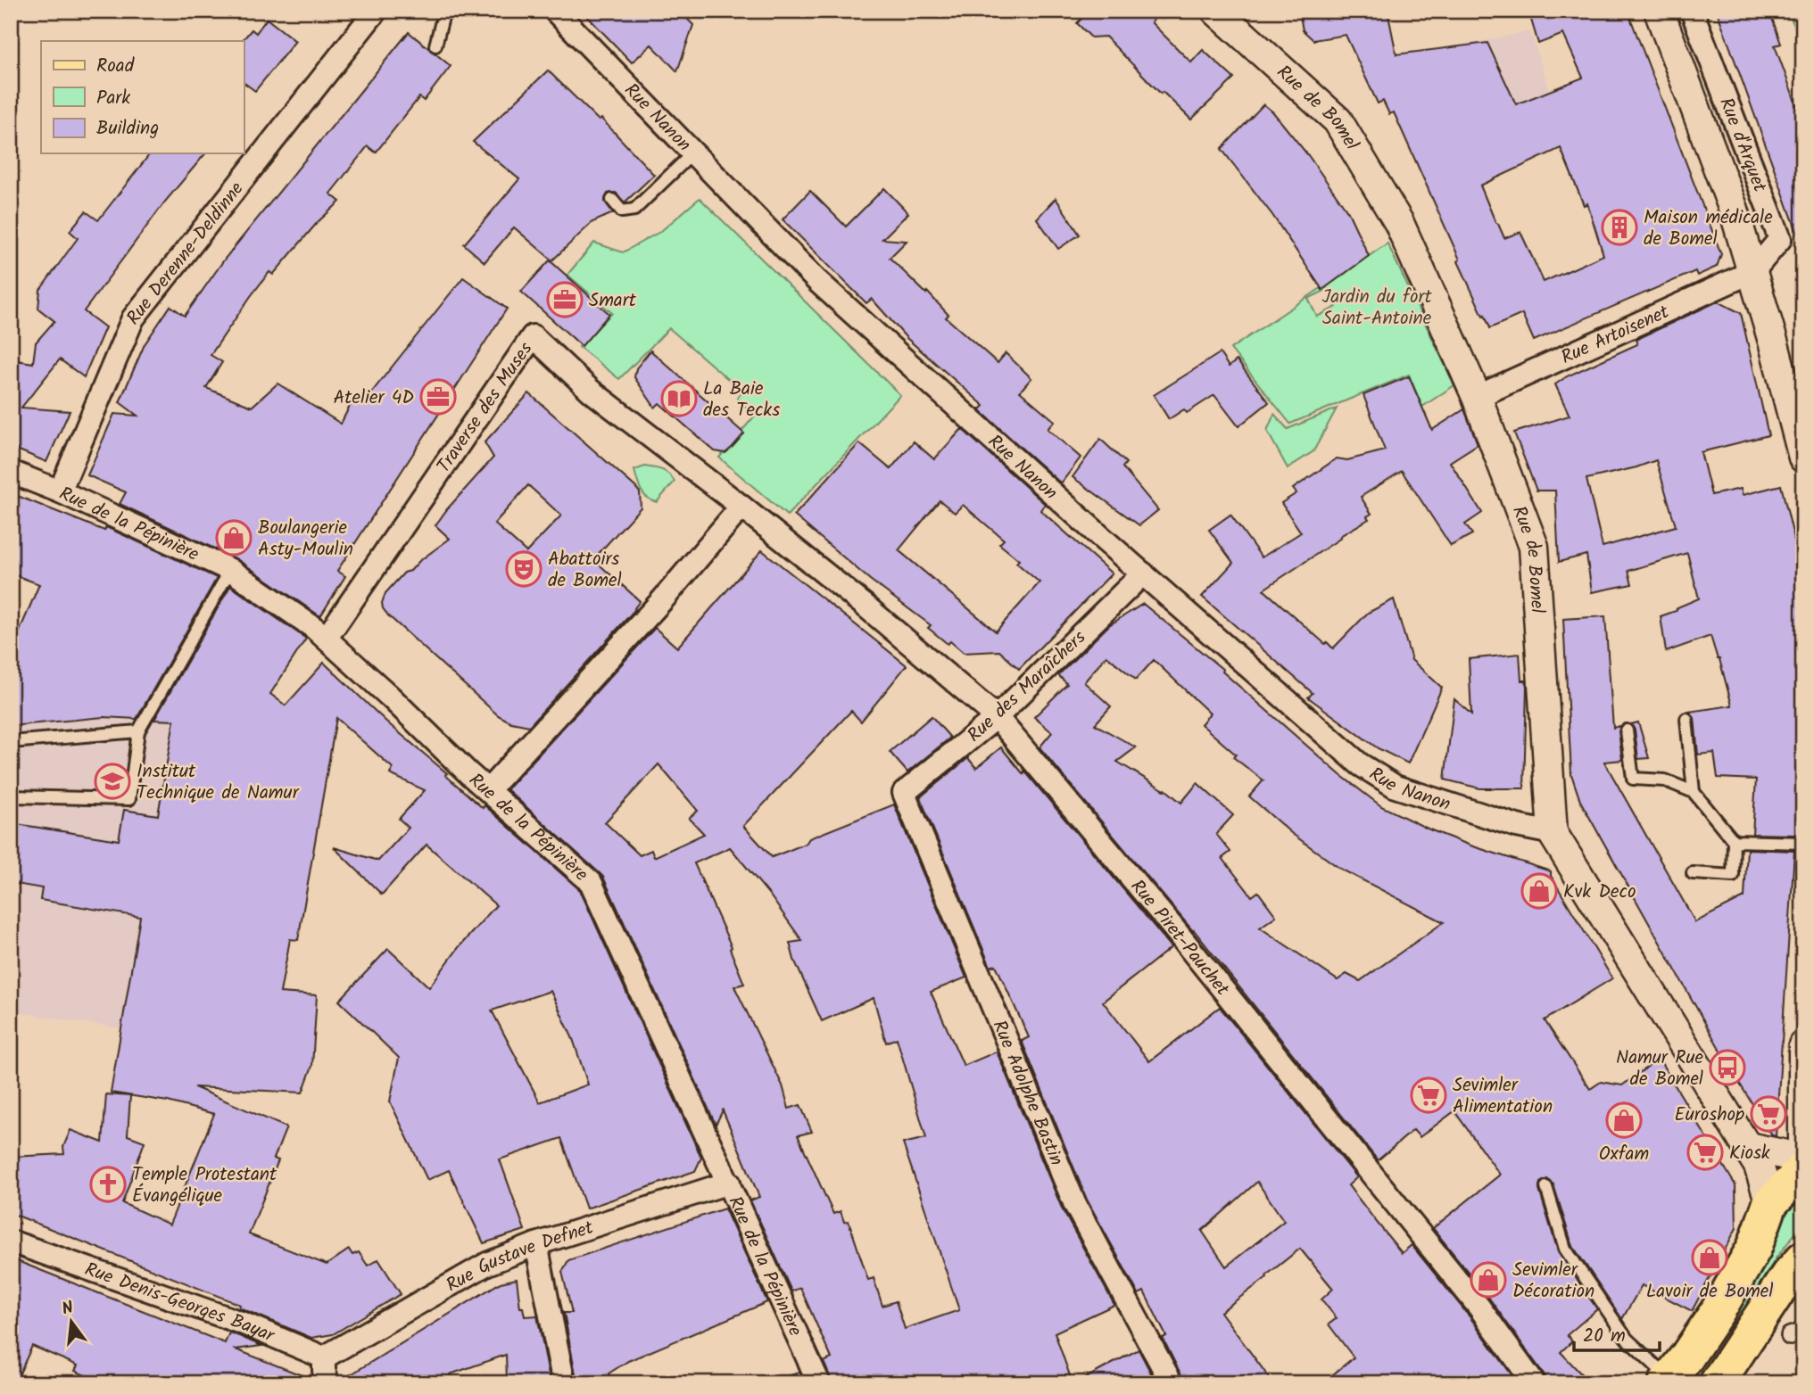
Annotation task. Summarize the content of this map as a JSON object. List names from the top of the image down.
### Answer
{
  "streets": {
    "street": [
      "Rue de Bomel",
      "Rue Nanon",
      "Rue d'Arquet",
      "Rue Derenne-Deldinne",
      "Rue Artoisenet",
      "Traverse des Muses",
      "Rue de la Pépinière",
      "Rue des Maraîchers",
      "Rue Piret-Pauchet",
      "Rue Adolphe Bastin",
      "Rue Gustave Defnet",
      "Rue Denis-Georges Bayar"
    ]
  },
  "crossings": [
    ["Rue de Bomel", "Rue Nanon"],
    ["Rue de Bomel", "Rue Artoisenet"],
    ["Rue Nanon", "Rue des Maraîchers"],
    ["Rue d'Arquet", "Rue Artoisenet"],
    ["Rue Derenne-Deldinne", "Rue de la Pépinière"],
    ["Traverse des Muses", "Rue de la Pépinière"],
    ["Traverse des Muses", "Rue Piret-Pauchet"],
    ["Rue de la Pépinière", "Rue Gustave Defnet"],
    ["Rue des Maraîchers", "Rue Piret-Pauchet"],
    ["Rue des Maraîchers", "Rue Adolphe Bastin"],
    ["Rue Gustave Defnet", "Rue Denis-Georges Bayar"]
  ],
  "parks": ["Jardin du fort Saint-Antoine"],
  "places": {
    "building": ["Maison médicale de Bomel"],
    "office": ["Smart", "Atelier 4D"],
    "library": ["La Baie des Tecks"],
    "shop": [
      "Boulangerie Asty-Moulin",
      "Kvk Deco",
      "Oxfam",
      "Lavoir de Bomel",
      "Sevimler Décoration"
    ],
    "theatre": ["Abattoirs de Bomel"],
    "school or university": ["Institut Technique de Namur"],
    "bus stop": ["Namur Rue de Bomel"],
    "supermarket": ["Sevimler Alimentation", "Euroshop", "Kiosk"],
    "church": ["Temple Protestant Évangélique"]
  },
  "legend": ["Road", "Park", "Building"],
  "scale_bar": "20 m",
  "north": "top"
}
